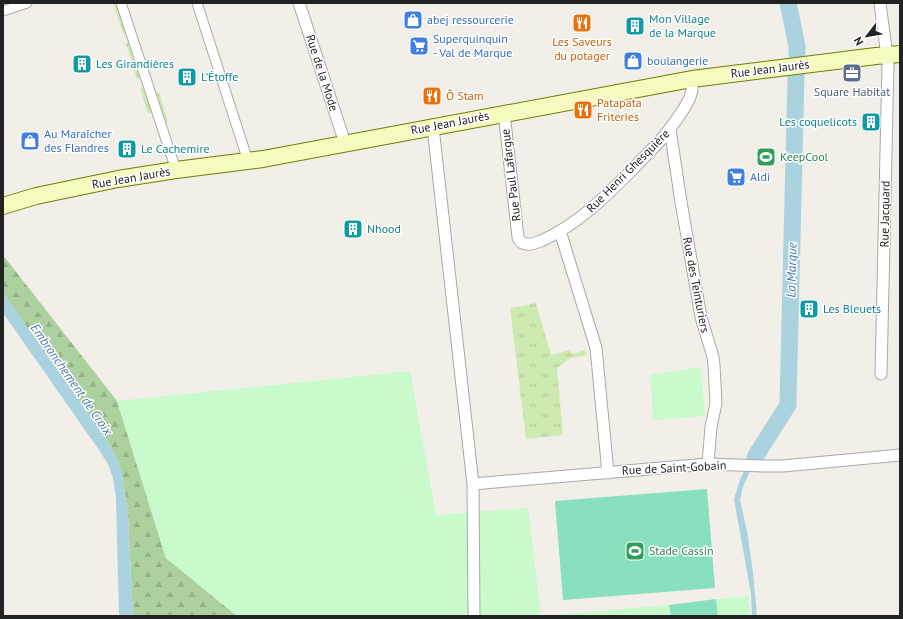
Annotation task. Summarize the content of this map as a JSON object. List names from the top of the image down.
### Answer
{
  "streets": {
    "main road": ["Rue Jean Jaurès"],
    "street": [
      "Rue de la Mode",
      "Rue Henri Ghesquière",
      "Rue Paul Lafargue",
      "Rue Jacquard",
      "Rue des Teinturiers",
      "Rue de Saint-Gobain"
    ]
  },
  "crossings": [
    ["Rue Jean Jaurès", "Rue de la Mode"],
    ["Rue Jean Jaurès", "Rue Henri Ghesquière"],
    ["Rue Jean Jaurès", "Rue Paul Lafargue"],
    ["Rue Jean Jaurès", "Rue Jacquard"],
    ["Rue Henri Ghesquière", "Rue Paul Lafargue"],
    ["Rue Henri Ghesquière", "Rue des Teinturiers"],
    ["Rue des Teinturiers", "Rue de Saint-Gobain"]
  ],
  "water": ["La Marque", "Embranchement de Croix"],
  "places": {
    "shop": ["abej ressourcerie", "boulangerie", "Au Maraîcher des Flandres"],
    "restaurant": ["Les Saveurs du potager", "Ô Stam", "Patapata Friteries"],
    "building": [
      "Mon Village de la Marque",
      "Les Girandières",
      "L’Étoffe",
      "Les coquelicots",
      "Le Cachemire",
      "Nhood",
      "Les Bleuets"
    ],
    "supermarket": ["Superquinquin - Val de Marque", "Aldi"],
    "office": ["Square Habitat"],
    "sports": ["KeepCool", "Stade Cassin"]
  },
  "north": "bottom left"
}
